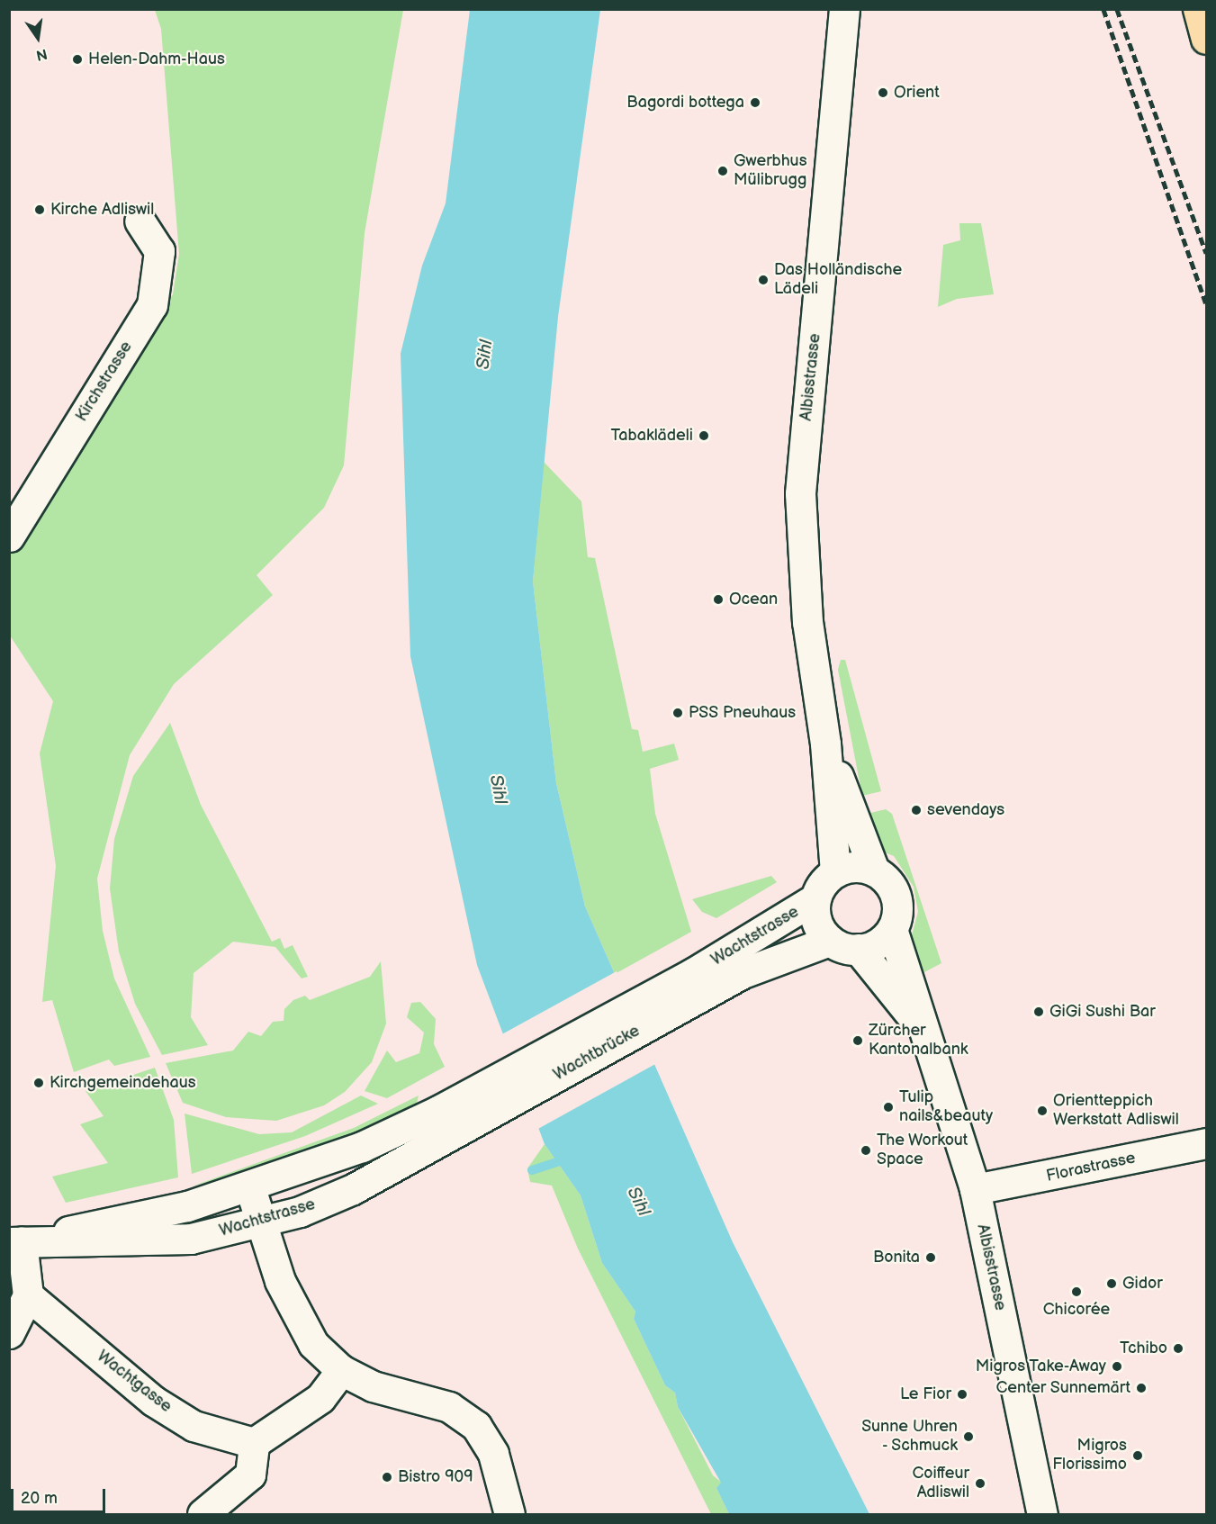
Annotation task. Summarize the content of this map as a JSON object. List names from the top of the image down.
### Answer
{
  "streets": {
    "main road": [
      "Albisstrasse",
      "Kirchstrasse",
      "Wachtstrasse",
      "Wachtbrücke",
      "Florastrasse",
      "Wachtgasse"
    ]
  },
  "crossings": [
    ["Albisstrasse", "Wachtstrasse"],
    ["Albisstrasse", "Florastrasse"],
    ["Wachtstrasse", "Wachtbrücke"]
  ],
  "water": ["Sihl"],
  "places": [
    "Helen-Dahm-Haus",
    "Orient",
    "Bagordi bottega",
    "Gwerbhus Mülibrugg",
    "Kirche Adliswil",
    "Das Holländische Lädeli",
    "Tabaklädeli",
    "Ocean",
    "PSS Pneuhaus",
    "sevendays",
    "GiGi Sushi Bar",
    "Zürcher Kantonalbank",
    "Kirchgemeindehaus",
    "Tulip nails&beauty",
    "Orientteppich Werkstatt Adliswil",
    "The Workout Space",
    "Bonita",
    "Gidor",
    "Chicorée",
    "Tchibo",
    "Migros Take-Away",
    "Center Sunnemärt",
    "Le Fior",
    "Sunne Uhren - Schmuck",
    "Migros Florissimo",
    "Bistro 909",
    "Coiffeur Adliswil"
  ],
  "scale_bar": "20 m",
  "north": "bottom"
}
